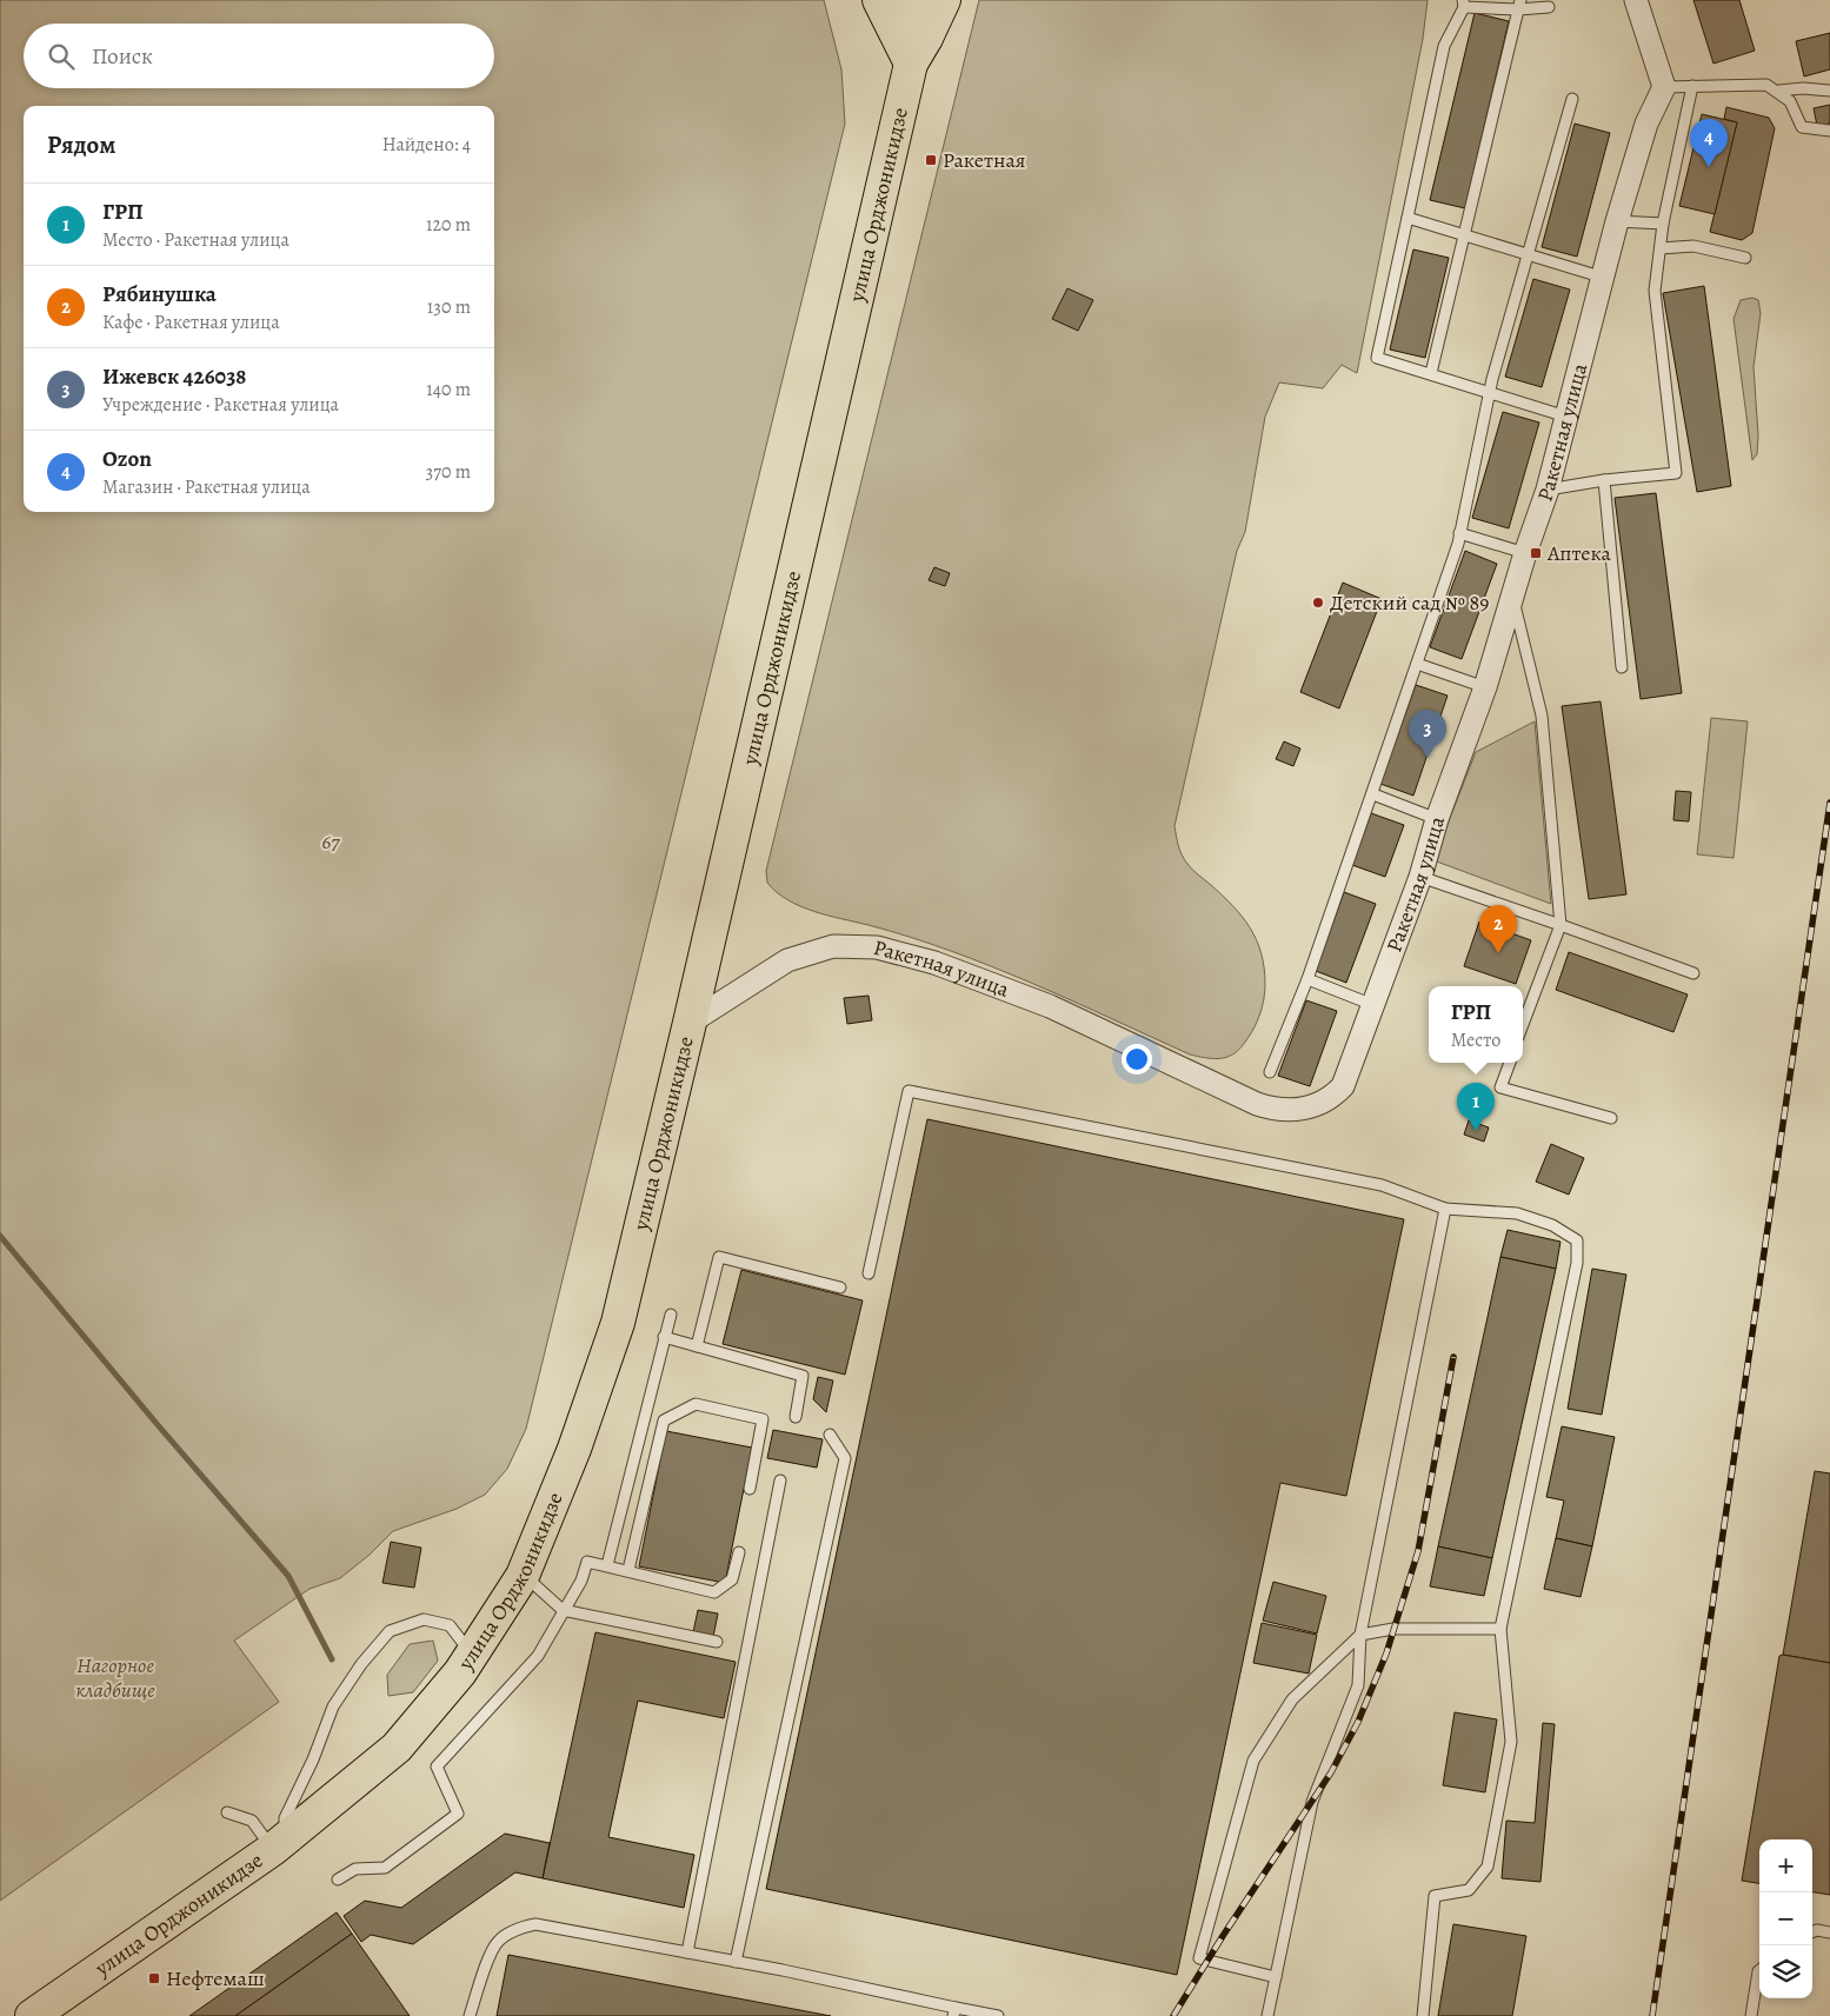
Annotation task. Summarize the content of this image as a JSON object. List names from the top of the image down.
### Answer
{
  "streets": {
    "main road": ["улица Орджоникидзе"],
    "street": ["Ракетная улица"]
  },
  "crossings": [
    ["улица Орджоникидзе", "Ракетная улица"]
  ],
  "parks": ["67", "Нагорное кладбище"],
  "places": {
    "transit": ["Ракетная", "Аптека", "Нефтемаш"],
    "other": ["Детский сад № 89"]
  },
  "page": {
    "search": "Поиск",
    "heading": ["Рядом", "Найдено: 4"],
    "pins": [
      "4",
      "3",
      "2",
      "1"
    ],
    "list": [
      {
        "mark": "1",
        "name": "ГРП",
        "note": "Место · Ракетная улица",
        "value": "120 m"
      },
      {
        "mark": "2",
        "name": "Рябинушка",
        "note": "Кафе · Ракетная улица",
        "value": "130 m"
      },
      {
        "mark": "3",
        "name": "Ижевск 426038",
        "note": "Учреждение · Ракетная улица",
        "value": "140 m"
      },
      {
        "mark": "4",
        "name": "Ozon",
        "note": "Магазин · Ракетная улица",
        "value": "370 m"
      }
    ],
    "popup": ["ГРП", "Место"],
    "map_buttons": ["+", "−"]
  }
}
